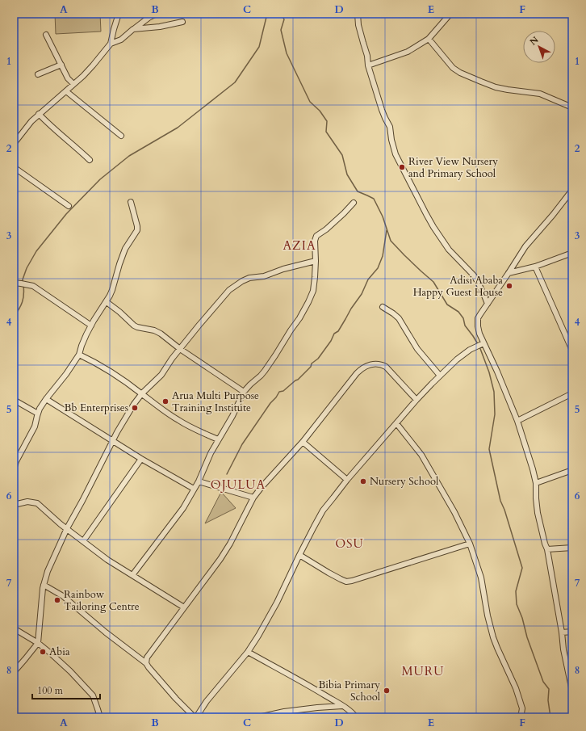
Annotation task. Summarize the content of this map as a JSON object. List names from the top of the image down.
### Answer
{
  "districts": [
    "AZIA",
    "OJULUA",
    "OSU",
    "MURU"
  ],
  "places": [
    "River View Nursery and Primary School",
    "Adisi Ababa Happy Guest House",
    "Arua Multi Purpose Training Institute",
    "Bb Enterprises",
    "Nursery School",
    "Rainbow Tailoring Centre",
    "Abia",
    "Bibia Primary School"
  ],
  "scale_bar": "100 m",
  "north": "top left",
  "grid": {
    "columns": [
      "A",
      "B",
      "C",
      "D",
      "E",
      "F"
    ],
    "rows": [
      "1",
      "2",
      "3",
      "4",
      "5",
      "6",
      "7",
      "8"
    ]
  }
}
